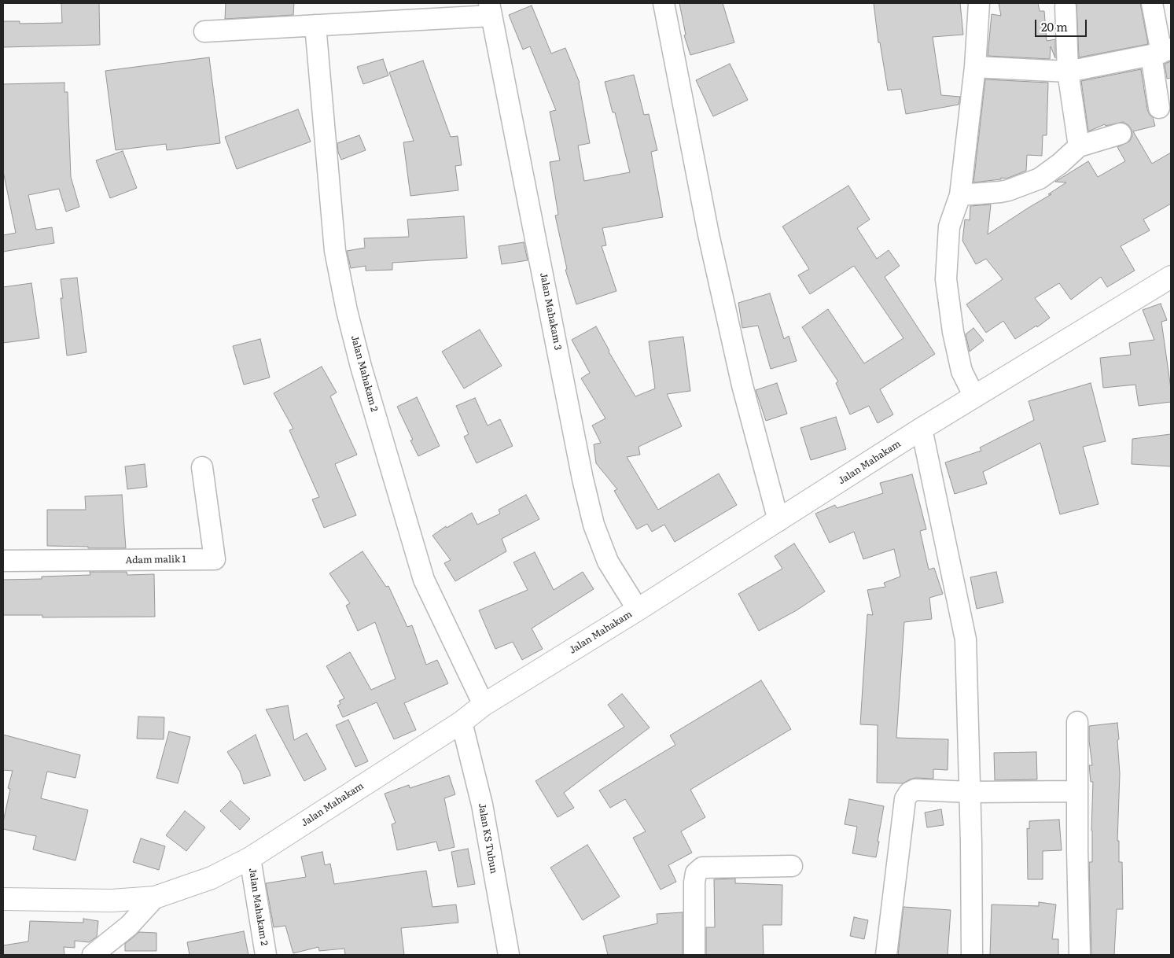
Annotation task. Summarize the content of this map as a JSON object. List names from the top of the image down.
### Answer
{
  "streets": {
    "street": [
      "Jalan Mahakam 3",
      "Jalan Mahakam 2",
      "Jalan Mahakam",
      "Adam malik 1",
      "Jalan KS Tubun"
    ]
  },
  "crossings": [
    ["Jalan Mahakam 3", "Jalan Mahakam"],
    ["Jalan Mahakam 2", "Jalan Mahakam"],
    ["Jalan Mahakam", "Jalan KS Tubun"]
  ],
  "scale_bar": "20 m"
}
